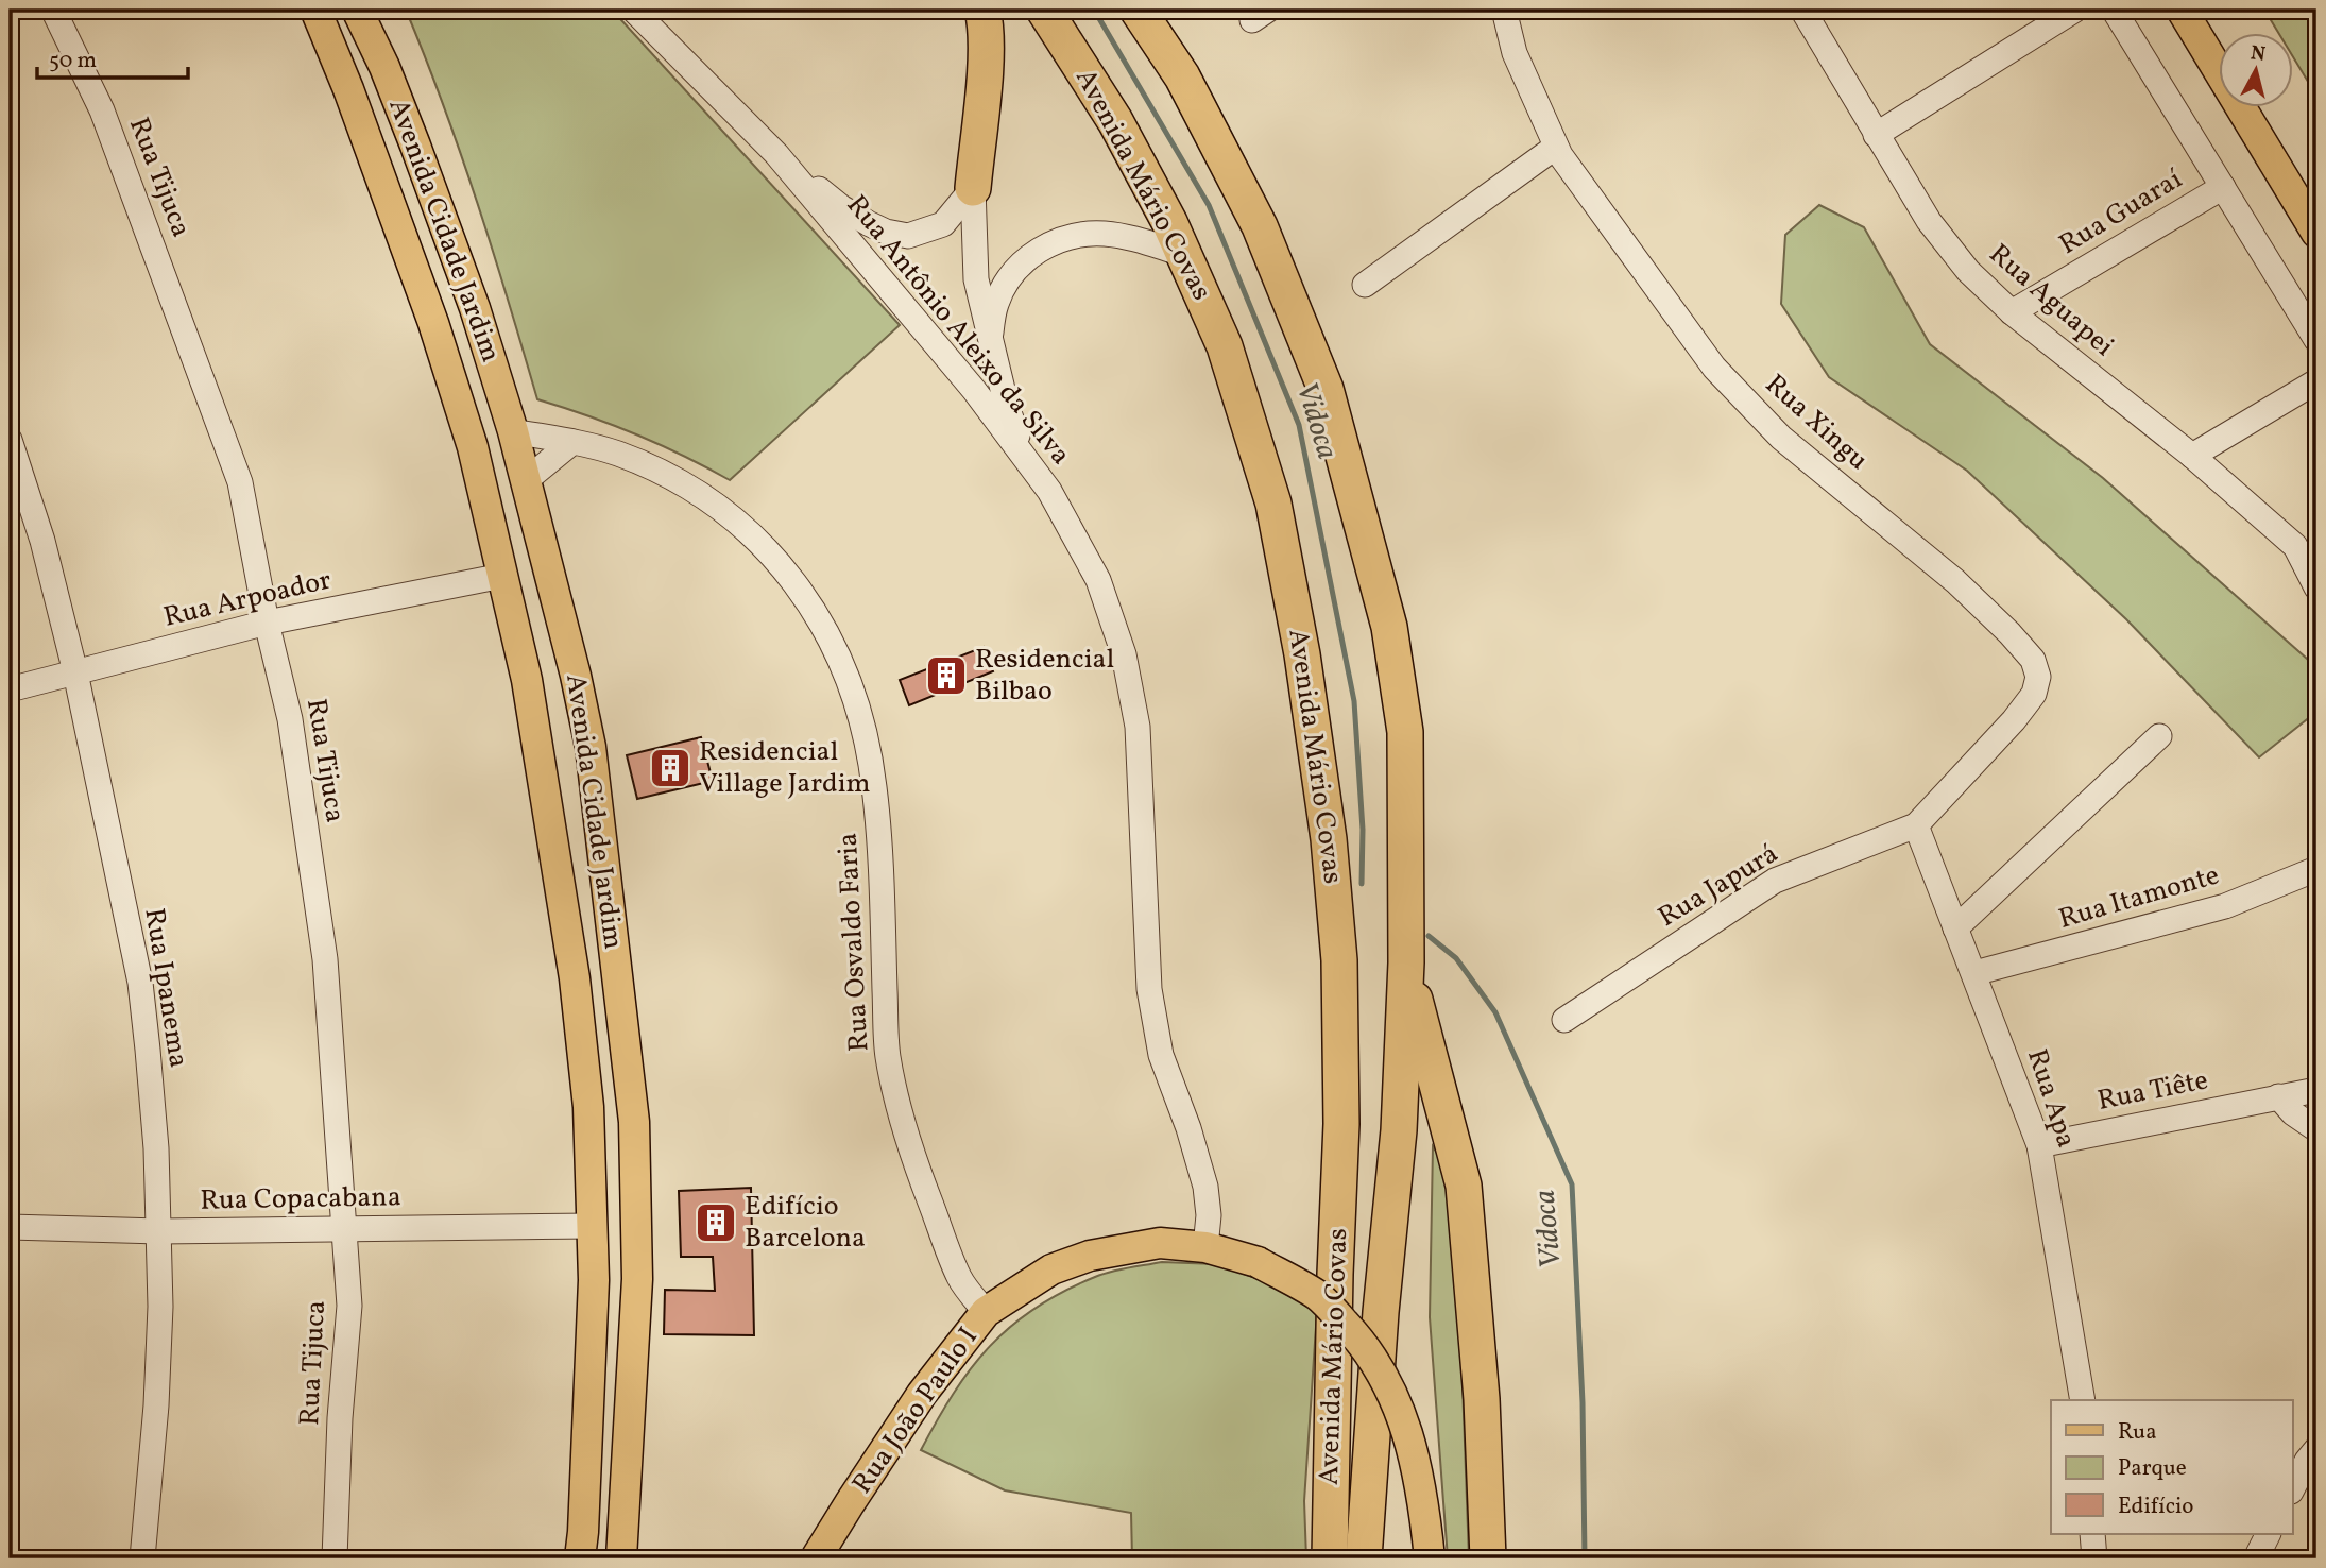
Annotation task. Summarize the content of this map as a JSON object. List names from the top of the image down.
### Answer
{
  "streets": {
    "highway": ["Avenida Mário Covas"],
    "main road": ["Avenida Cidade Jardim", "Rua João Paulo I"],
    "street": [
      "Rua Tijuca",
      "Rua Guaraí",
      "Rua Aguapei",
      "Rua Antônio Aleixo da Silva",
      "Rua Xingu",
      "Rua Arpoador",
      "Rua Japurá",
      "Rua Itamonte",
      "Rua Osvaldo Faria",
      "Rua Ipanema",
      "Rua Tiête",
      "Rua Apa",
      "Rua Copacabana"
    ]
  },
  "crossings": [
    ["Rua Tijuca", "Rua Arpoador"],
    ["Rua Tijuca", "Rua Copacabana"],
    ["Rua Guaraí", "Rua Aguapei"],
    ["Avenida Cidade Jardim", "Rua Arpoador"],
    ["Avenida Cidade Jardim", "Rua Osvaldo Faria"],
    ["Avenida Cidade Jardim", "Rua Copacabana"],
    ["Rua Antônio Aleixo da Silva", "Rua João Paulo I"],
    ["Rua Xingu", "Rua Japurá"],
    ["Rua Xingu", "Rua Apa"],
    ["Rua Arpoador", "Rua Ipanema"],
    ["Rua Japurá", "Rua Apa"],
    ["Rua Itamonte", "Rua Apa"],
    ["Rua Osvaldo Faria", "Rua João Paulo I"],
    ["Rua Ipanema", "Rua Copacabana"],
    ["Rua Tiête", "Rua Apa"]
  ],
  "water": ["Vidoca"],
  "places": {
    "building": ["Residencial Bilbao", "Residencial Village Jardim", "Edifício Barcelona"]
  },
  "legend": ["Rua", "Parque", "Edifício"],
  "scale_bar": "50 m",
  "north": "top"
}
